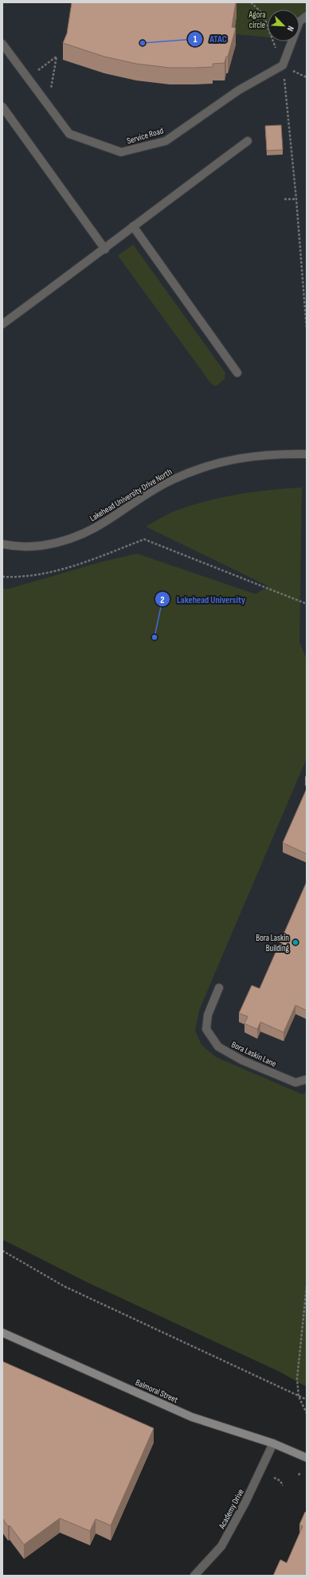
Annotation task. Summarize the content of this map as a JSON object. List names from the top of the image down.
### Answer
{
  "streets": {
    "main road": ["Balmoral Street"],
    "street": [
      "Service Road",
      "Lakehead University Drive North",
      "Bora Laskin Lane",
      "Academy Drive"
    ]
  },
  "crossings": [
    ["Balmoral Street", "Academy Drive"]
  ],
  "parks": ["Agora circle"],
  "places": ["ATAC", "Lakehead University", "Bora Laskin Building"],
  "north": "bottom right"
}
